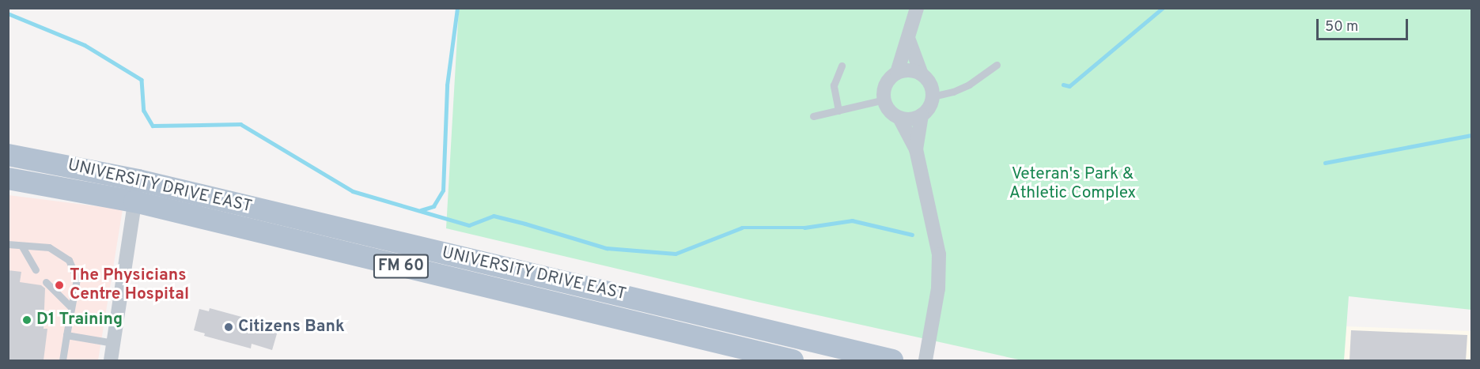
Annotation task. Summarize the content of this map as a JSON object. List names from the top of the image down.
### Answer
{
  "streets": {
    "main road": ["UNIVERSITY DRIVE EAST", "FM 60"]
  },
  "parks": ["Veteran's Park & Athletic Complex"],
  "places": ["The Physicians Centre Hospital", "D1 Training", "Citizens Bank"],
  "scale_bar": "50 m"
}
